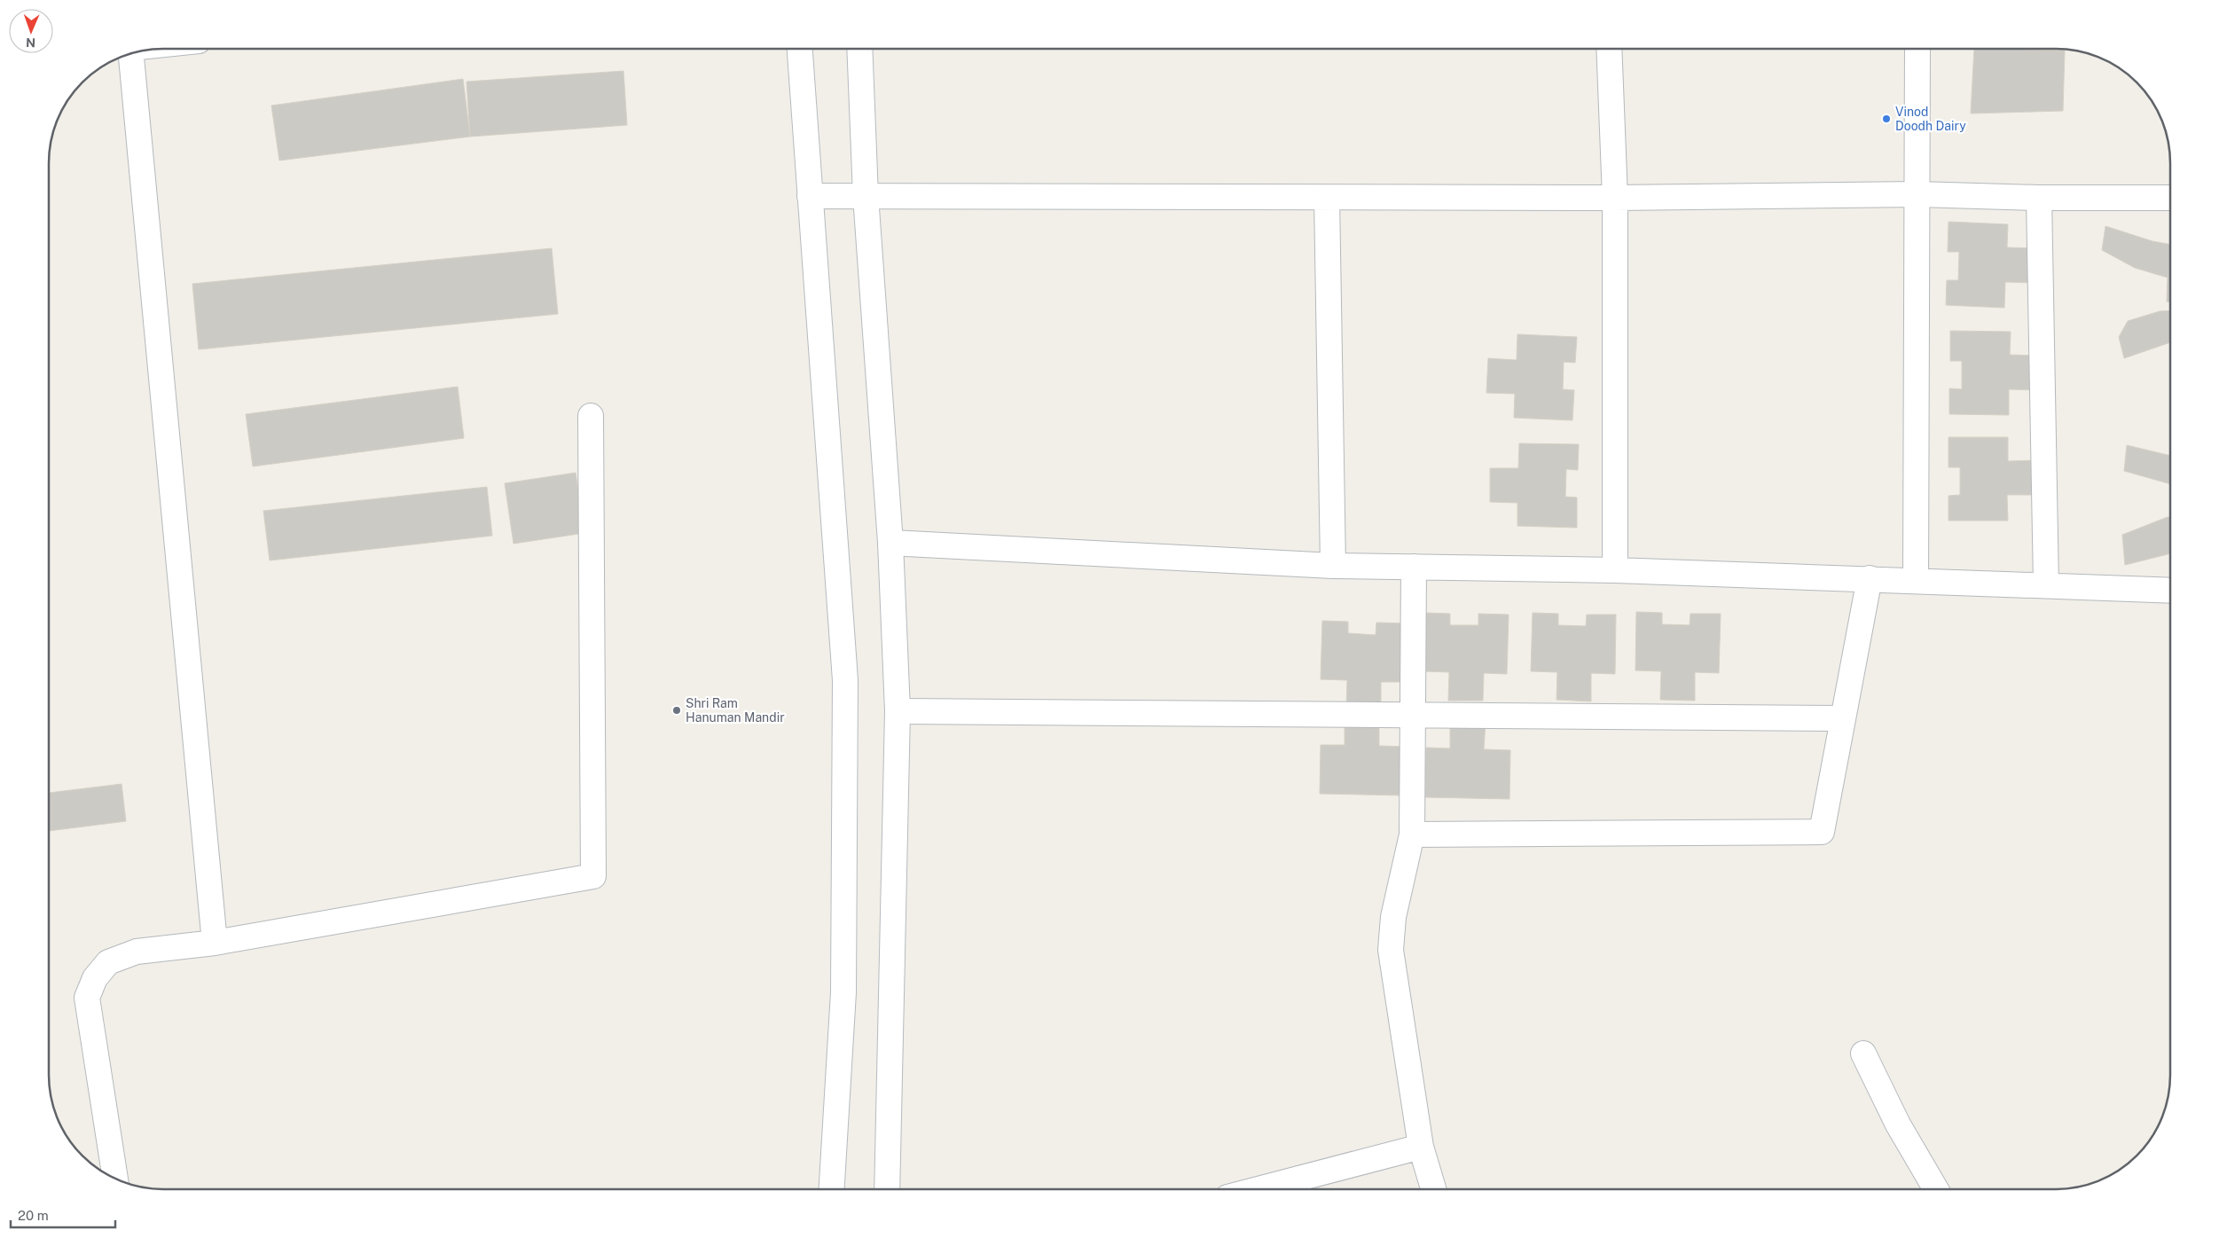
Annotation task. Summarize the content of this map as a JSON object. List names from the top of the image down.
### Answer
{
  "places": ["Vinod Doodh Dairy", "Shri Ram Hanuman Mandir"],
  "scale_bar": "20 m",
  "north": "bottom"
}
